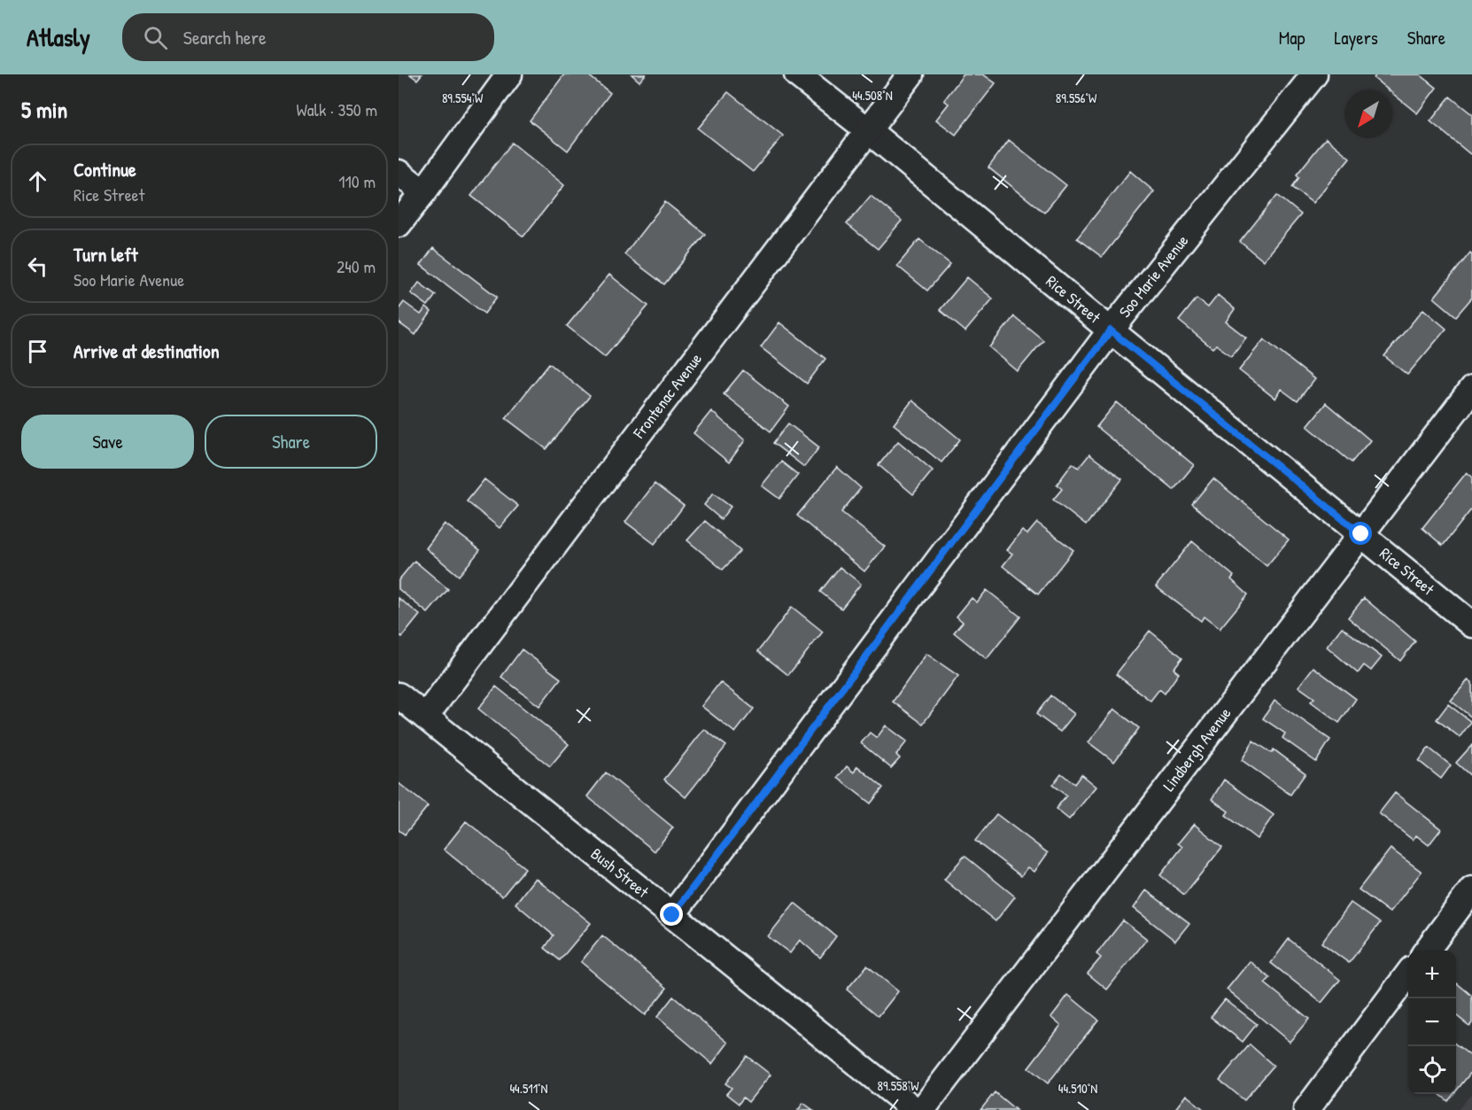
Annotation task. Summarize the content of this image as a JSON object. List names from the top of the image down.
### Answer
{
  "streets": {
    "street": [
      "Soo Marie Avenue",
      "Rice Street",
      "Frontenac Avenue",
      "Lindbergh Avenue",
      "Bush Street"
    ]
  },
  "crossings": [
    ["Soo Marie Avenue", "Rice Street"],
    ["Soo Marie Avenue", "Bush Street"],
    ["Rice Street", "Frontenac Avenue"],
    ["Rice Street", "Lindbergh Avenue"],
    ["Frontenac Avenue", "Bush Street"]
  ],
  "north": "bottom left",
  "page": {
    "header": "Atlasly",
    "search": "Search here",
    "nav": ["Map", "Layers", "Share"],
    "heading": ["5 min", "Walk · 350 m"],
    "list": [
      ["Continue", "Rice Street", "110 m"],
      ["Turn left", "Soo Marie Avenue", "240 m"],
      "Arrive at destination"
    ],
    "buttons": ["Save", "Share"],
    "map_buttons": ["+", "−"]
  },
  "coordinates": [
    "44.508°N",
    "89.554°W",
    "89.556°W",
    "89.558°W",
    "44.511°N",
    "44.510°N"
  ]
}
